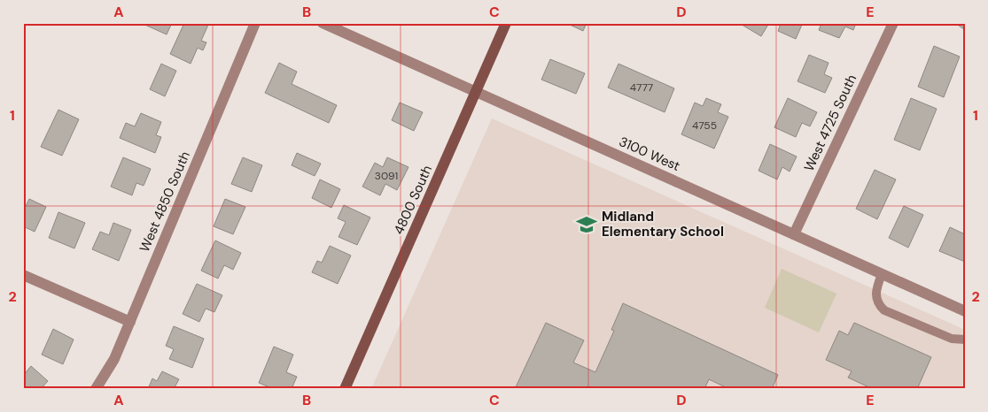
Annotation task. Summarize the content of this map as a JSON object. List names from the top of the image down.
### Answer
{
  "streets": {
    "main road": ["4800 South"],
    "street": ["West 4725 South", "3100 West", "West 4850 South"]
  },
  "crossings": [
    ["West 4725 South", "3100 West"],
    ["3100 West", "4800 South"]
  ],
  "places": {
    "school or university": ["Midland Elementary School"]
  },
  "house_numbers": ["4777", "4755", "3091"],
  "grid": {
    "columns": [
      "A",
      "B",
      "C",
      "D",
      "E"
    ],
    "rows": ["1", "2"]
  }
}
